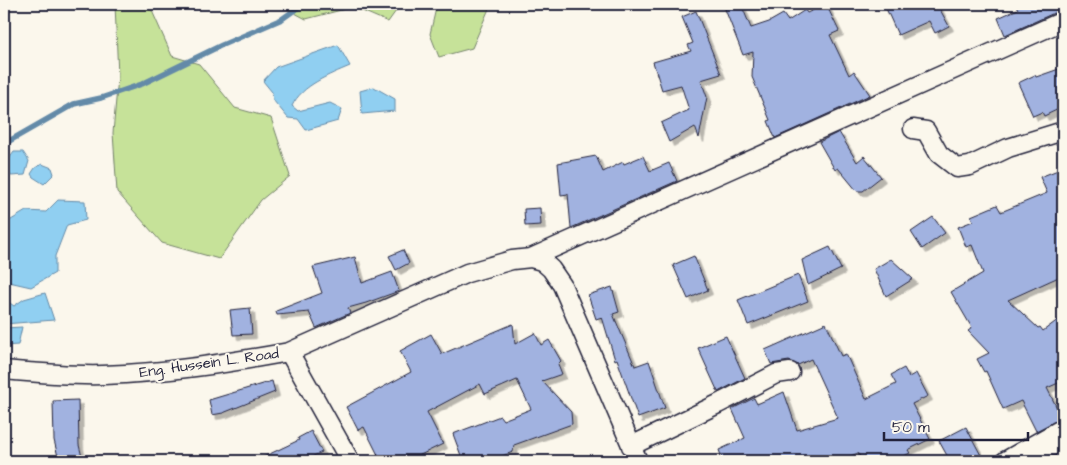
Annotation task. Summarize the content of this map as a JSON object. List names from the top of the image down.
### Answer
{
  "streets": {
    "street": ["Eng. Hussein L. Road"]
  },
  "scale_bar": "50 m"
}
